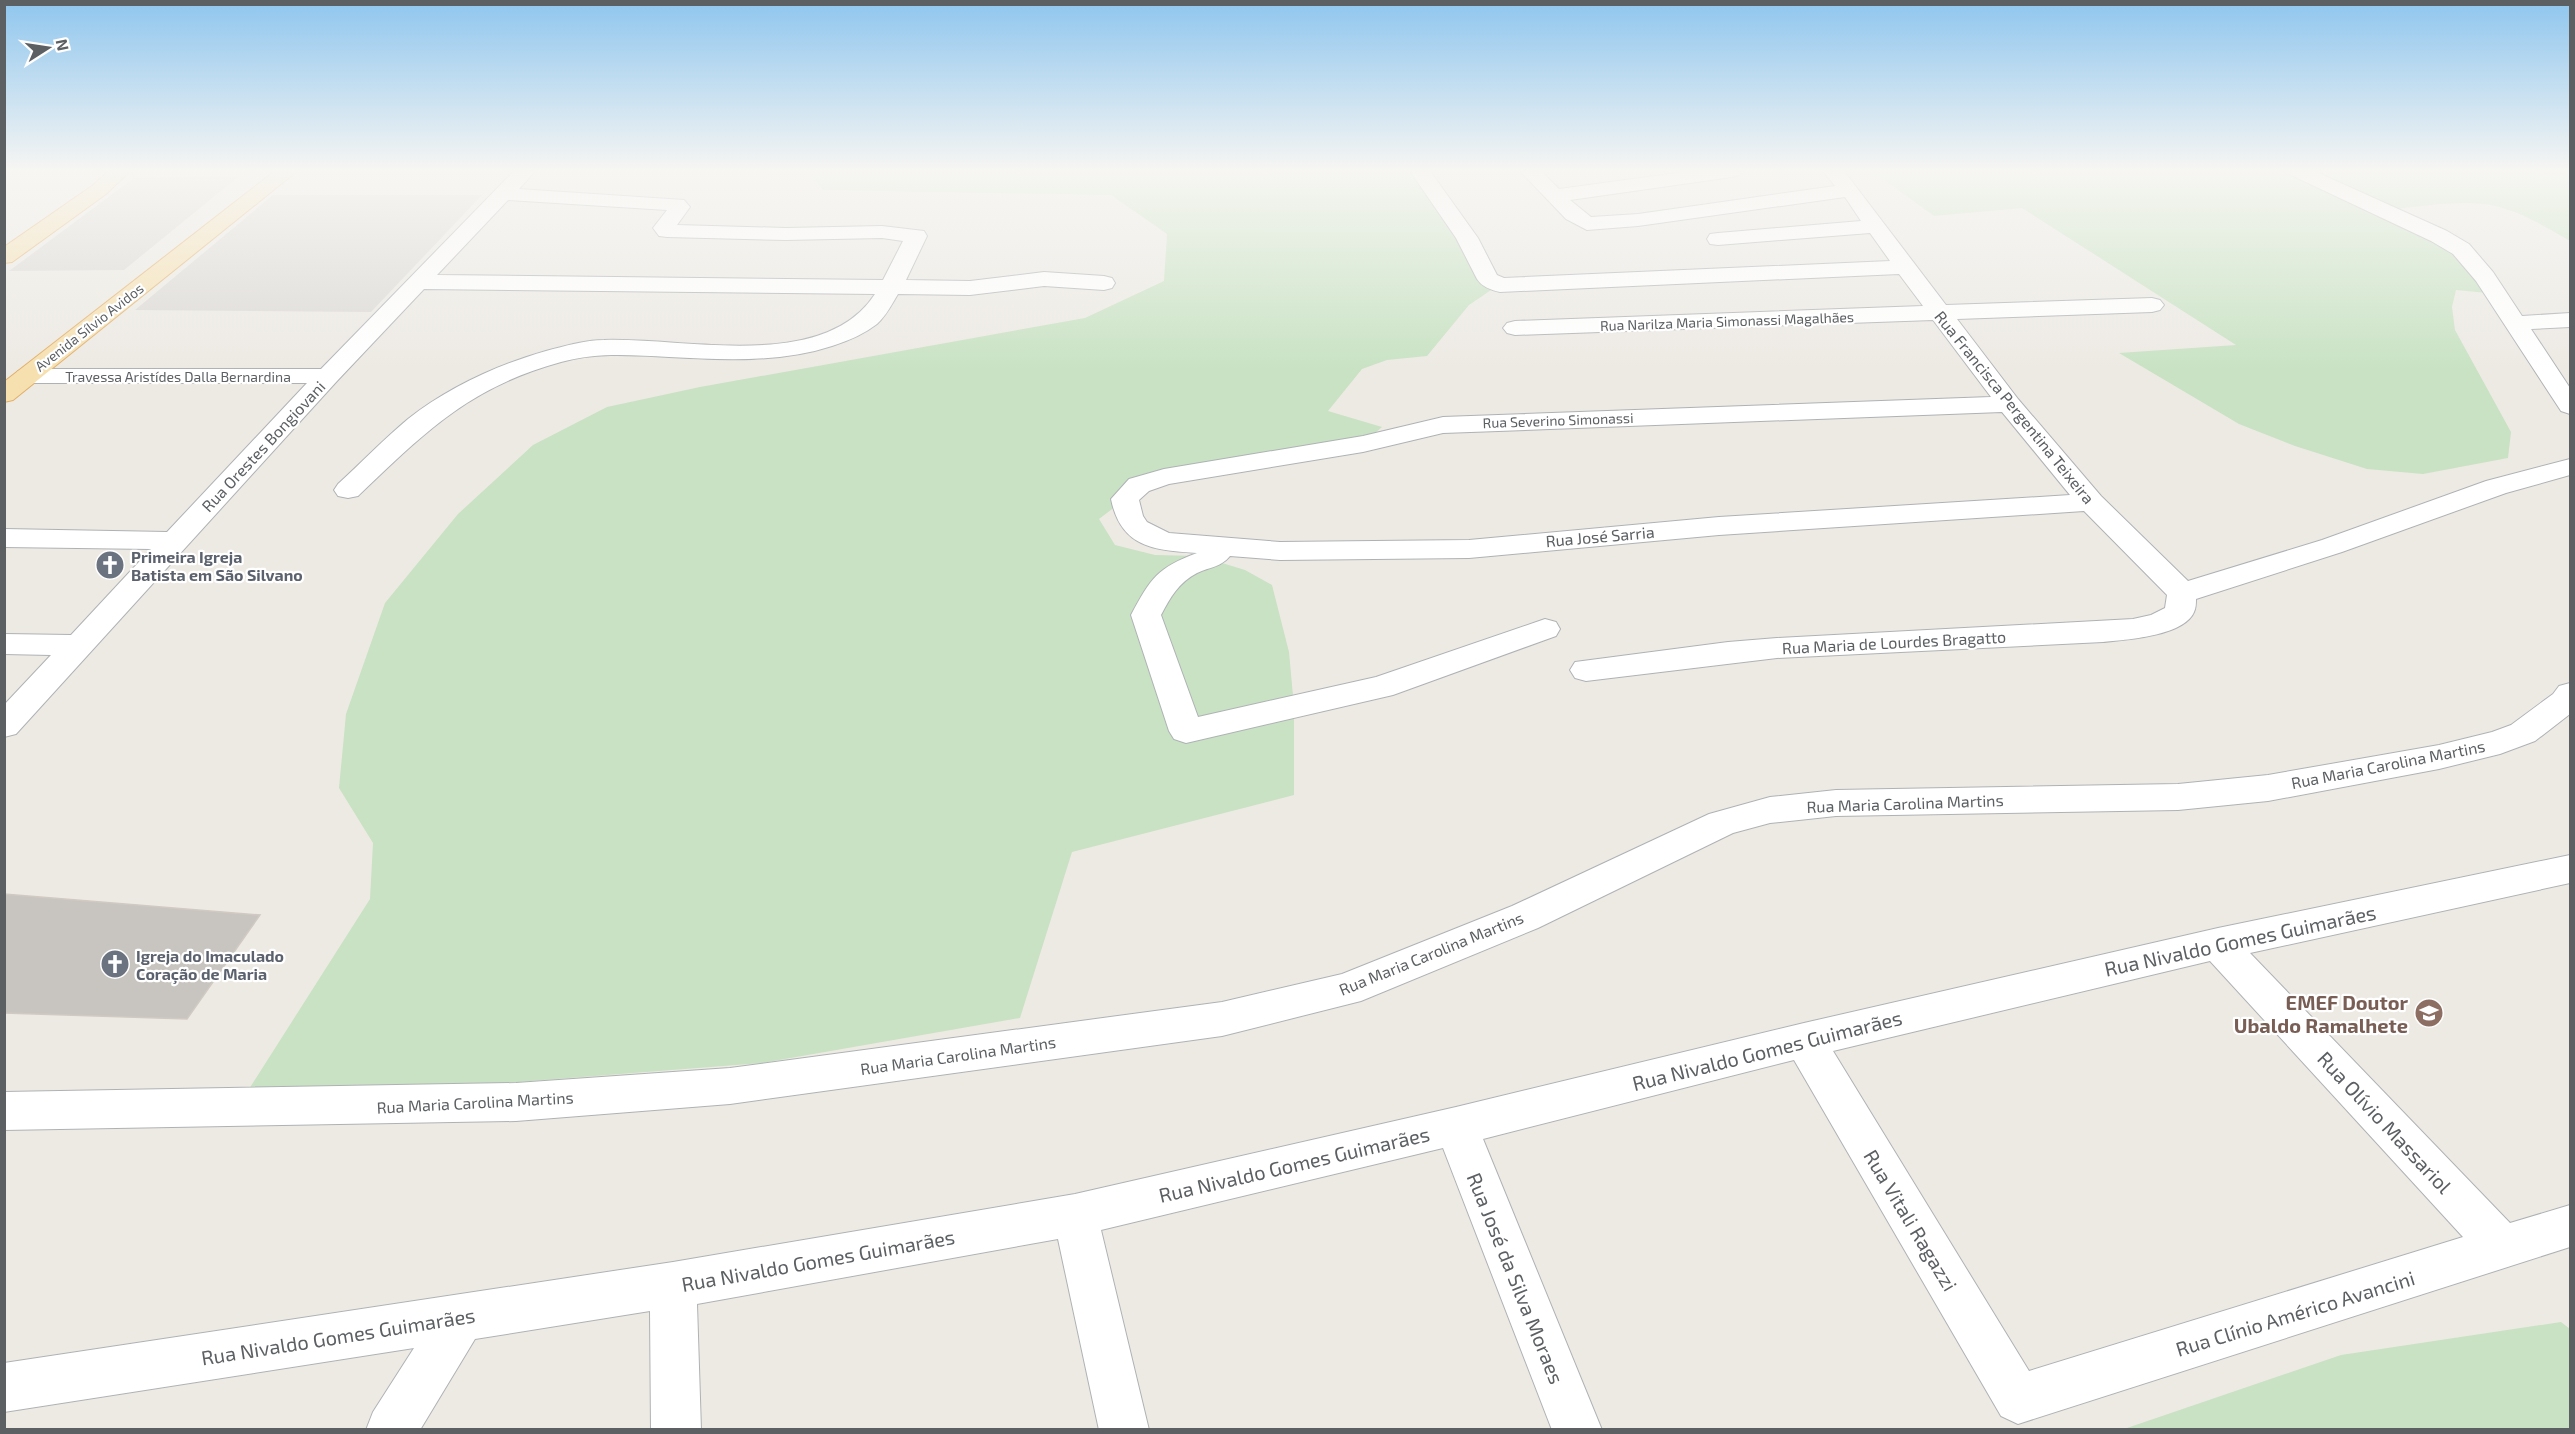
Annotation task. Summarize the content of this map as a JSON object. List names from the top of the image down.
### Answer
{
  "streets": {
    "main road": ["Avenida Sílvio Avidos"],
    "street": [
      "Rua Narilza Maria Simonassi Magalhães",
      "Travessa Aristídes Dalla Bernardina",
      "Rua Francisca Pergentina Teixeira",
      "Rua Severino Simonassi",
      "Rua Orestes Bongiovani",
      "Rua José Sarria",
      "Rua Maria de Lourdes Bragatto",
      "Rua Maria Carolina Martins",
      "Rua Nivaldo Gomes Guimarães",
      "Rua Olívio Massariol",
      "Rua Vitali Ragazzi",
      "Rua José da Silva Moraes",
      "Rua Clínio Américo Avancini"
    ]
  },
  "crossings": [
    ["Rua Narilza Maria Simonassi Magalhães", "Rua Francisca Pergentina Teixeira"],
    ["Avenida Sílvio Avidos", "Travessa Aristídes Dalla Bernardina"],
    ["Travessa Aristídes Dalla Bernardina", "Rua Orestes Bongiovani"],
    ["Rua Francisca Pergentina Teixeira", "Rua Severino Simonassi"],
    ["Rua Francisca Pergentina Teixeira", "Rua José Sarria"],
    ["Rua Francisca Pergentina Teixeira", "Rua Maria de Lourdes Bragatto"],
    ["Rua Severino Simonassi", "Rua José Sarria"],
    ["Rua Nivaldo Gomes Guimarães", "Rua Olívio Massariol"],
    ["Rua Nivaldo Gomes Guimarães", "Rua Vitali Ragazzi"],
    ["Rua Nivaldo Gomes Guimarães", "Rua José da Silva Moraes"],
    ["Rua Olívio Massariol", "Rua Clínio Américo Avancini"],
    ["Rua Vitali Ragazzi", "Rua Clínio Américo Avancini"]
  ],
  "places": {
    "church": ["Primeira Igreja Batista em São Silvano", "Igreja do Imaculado Coração de Maria"],
    "school or university": ["EMEF Doutor Ubaldo Ramalhete"]
  },
  "north": "right"
}
